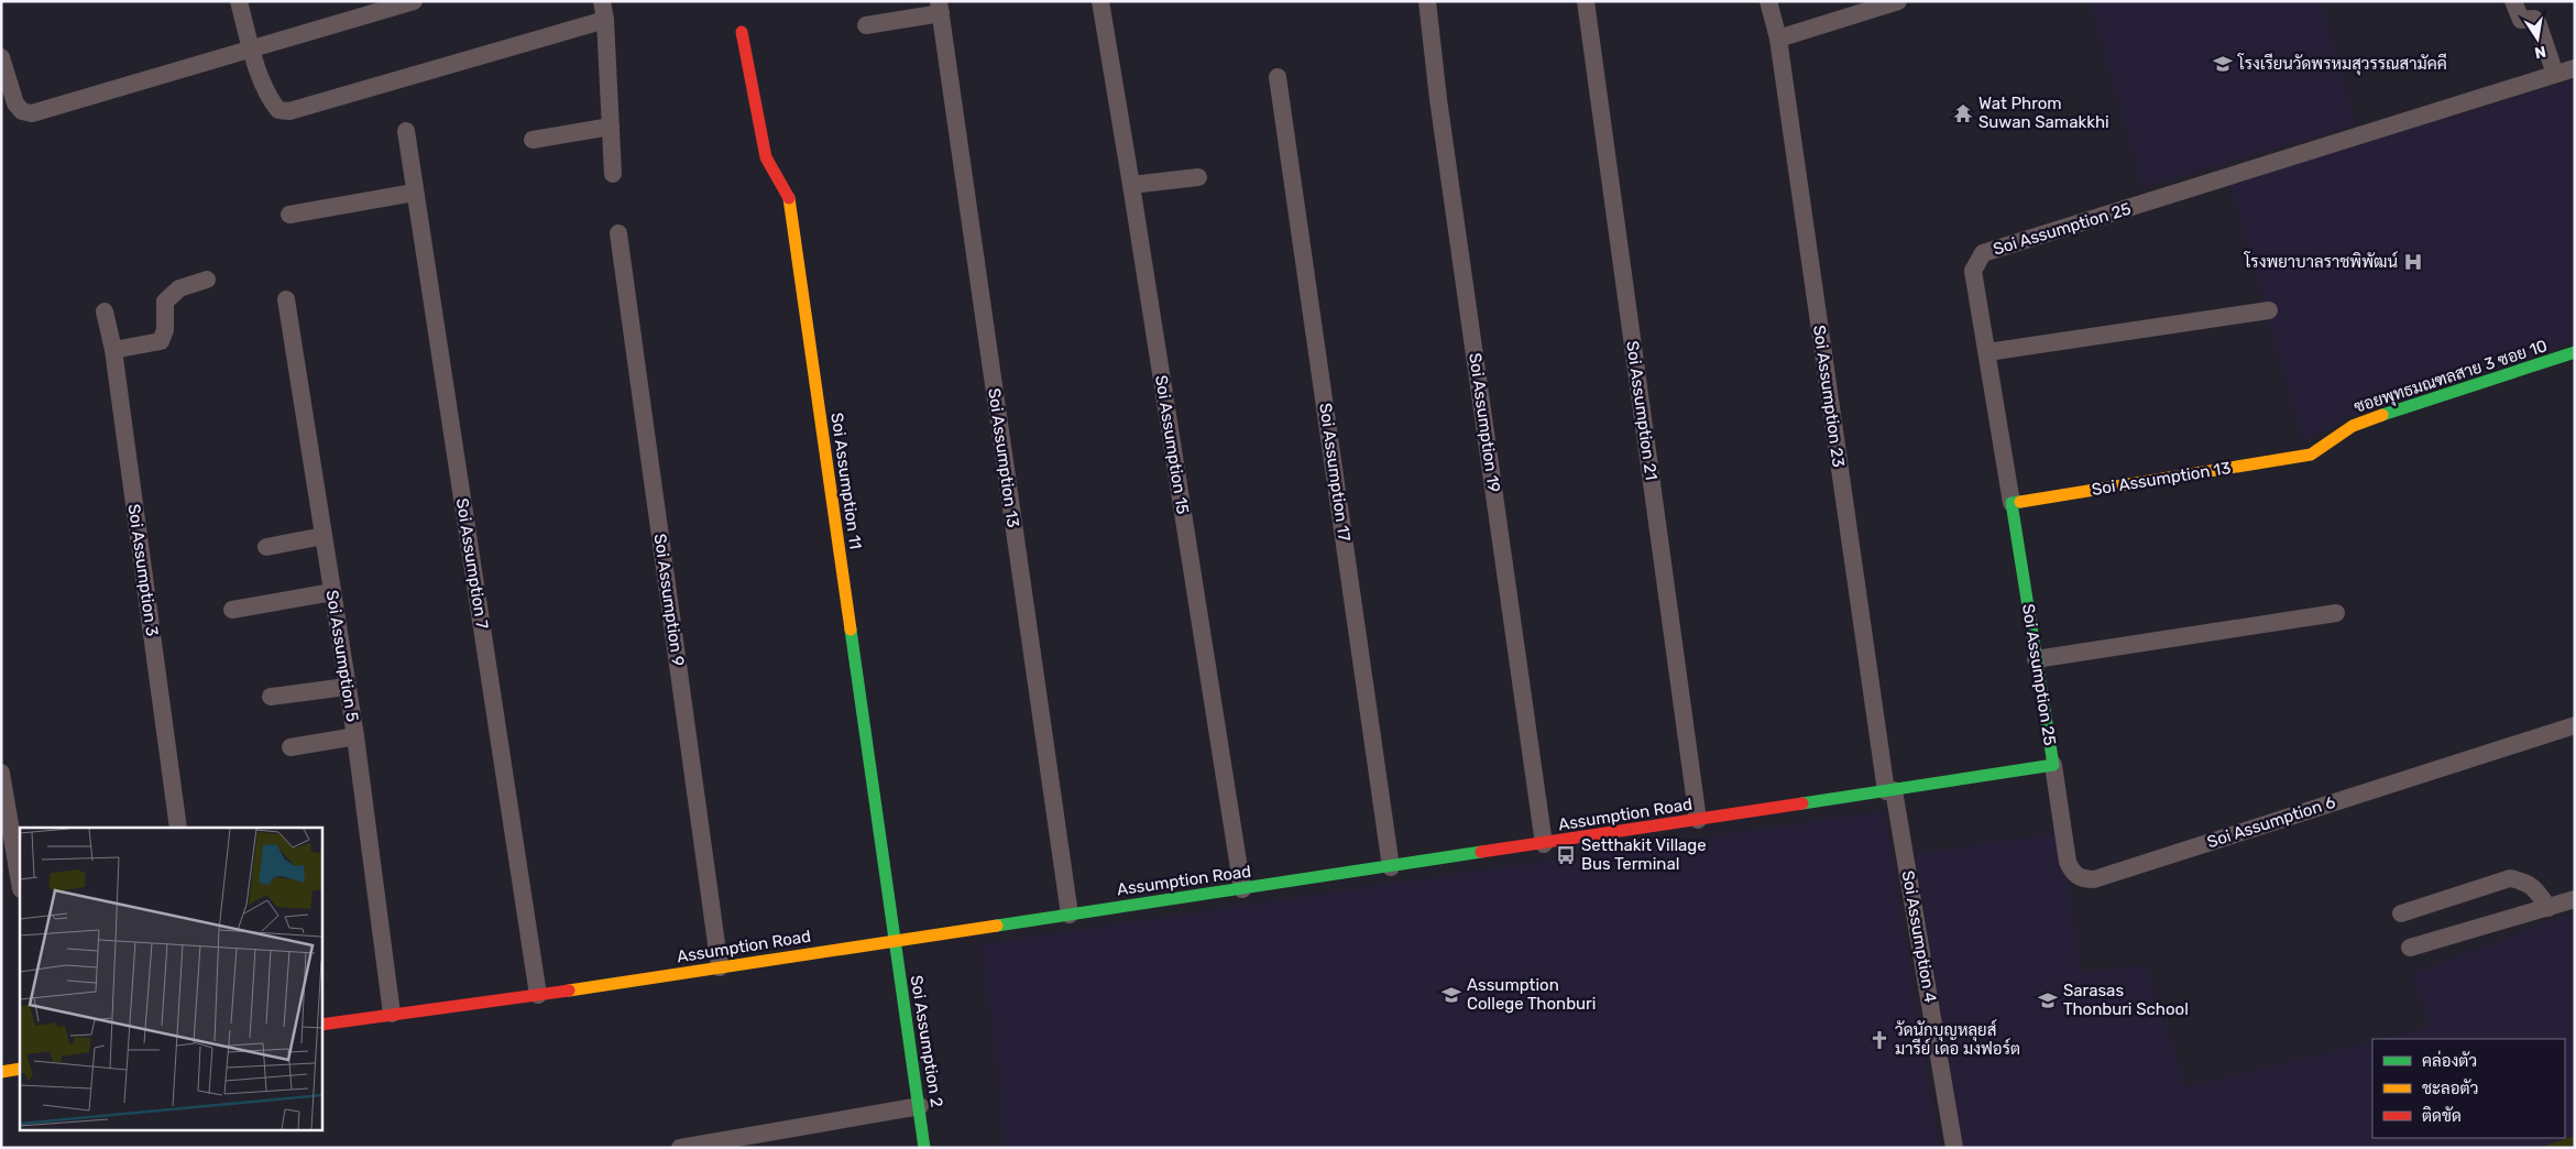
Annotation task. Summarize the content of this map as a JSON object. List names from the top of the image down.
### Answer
{
  "streets": {
    "street": [
      "Soi Assumption 25",
      "ซอยพุทธมณฑลสาย 3 ซอย 10",
      "Soi Assumption 23",
      "Soi Assumption 21",
      "Soi Assumption 19",
      "Soi Assumption 15",
      "Soi Assumption 13",
      "Soi Assumption 17",
      "Soi Assumption 11",
      "Soi Assumption 7",
      "Soi Assumption 3",
      "Soi Assumption 9",
      "Soi Assumption 5",
      "Assumption Road",
      "Soi Assumption 6",
      "Soi Assumption 4",
      "Soi Assumption 2"
    ]
  },
  "crossings": [
    ["Soi Assumption 25", "Soi Assumption 13"],
    ["Soi Assumption 25", "Assumption Road"],
    ["Soi Assumption 25", "Soi Assumption 6"],
    ["ซอยพุทธมณฑลสาย 3 ซอย 10", "Soi Assumption 13"],
    ["Soi Assumption 23", "Assumption Road"],
    ["Soi Assumption 23", "Soi Assumption 4"],
    ["Soi Assumption 21", "Assumption Road"],
    ["Soi Assumption 19", "Assumption Road"],
    ["Soi Assumption 15", "Assumption Road"],
    ["Soi Assumption 13", "Assumption Road"],
    ["Soi Assumption 17", "Assumption Road"],
    ["Soi Assumption 11", "Assumption Road"],
    ["Soi Assumption 11", "Soi Assumption 2"],
    ["Soi Assumption 7", "Assumption Road"],
    ["Soi Assumption 9", "Assumption Road"],
    ["Soi Assumption 5", "Assumption Road"],
    ["Assumption Road", "Soi Assumption 6"],
    ["Assumption Road", "Soi Assumption 4"],
    ["Assumption Road", "Soi Assumption 2"]
  ],
  "places": {
    "school or university": ["โรงเรียนวัดพรหมสุวรรณสามัคคี", "Assumption College Thonburi", "Sarasas Thonburi School"],
    "temple": ["Wat Phrom Suwan Samakkhi"],
    "hospital": ["โรงพยาบาลราชพิพัฒน์"],
    "bus stop": ["Setthakit Village Bus Terminal"],
    "church": ["วัดนักบุญหลุยส์ มารีย์ เดอ มงฟอร์ต"]
  },
  "legend": ["คล่องตัว", "ชะลอตัว", "ติดขัด"],
  "north": "bottom"
}
